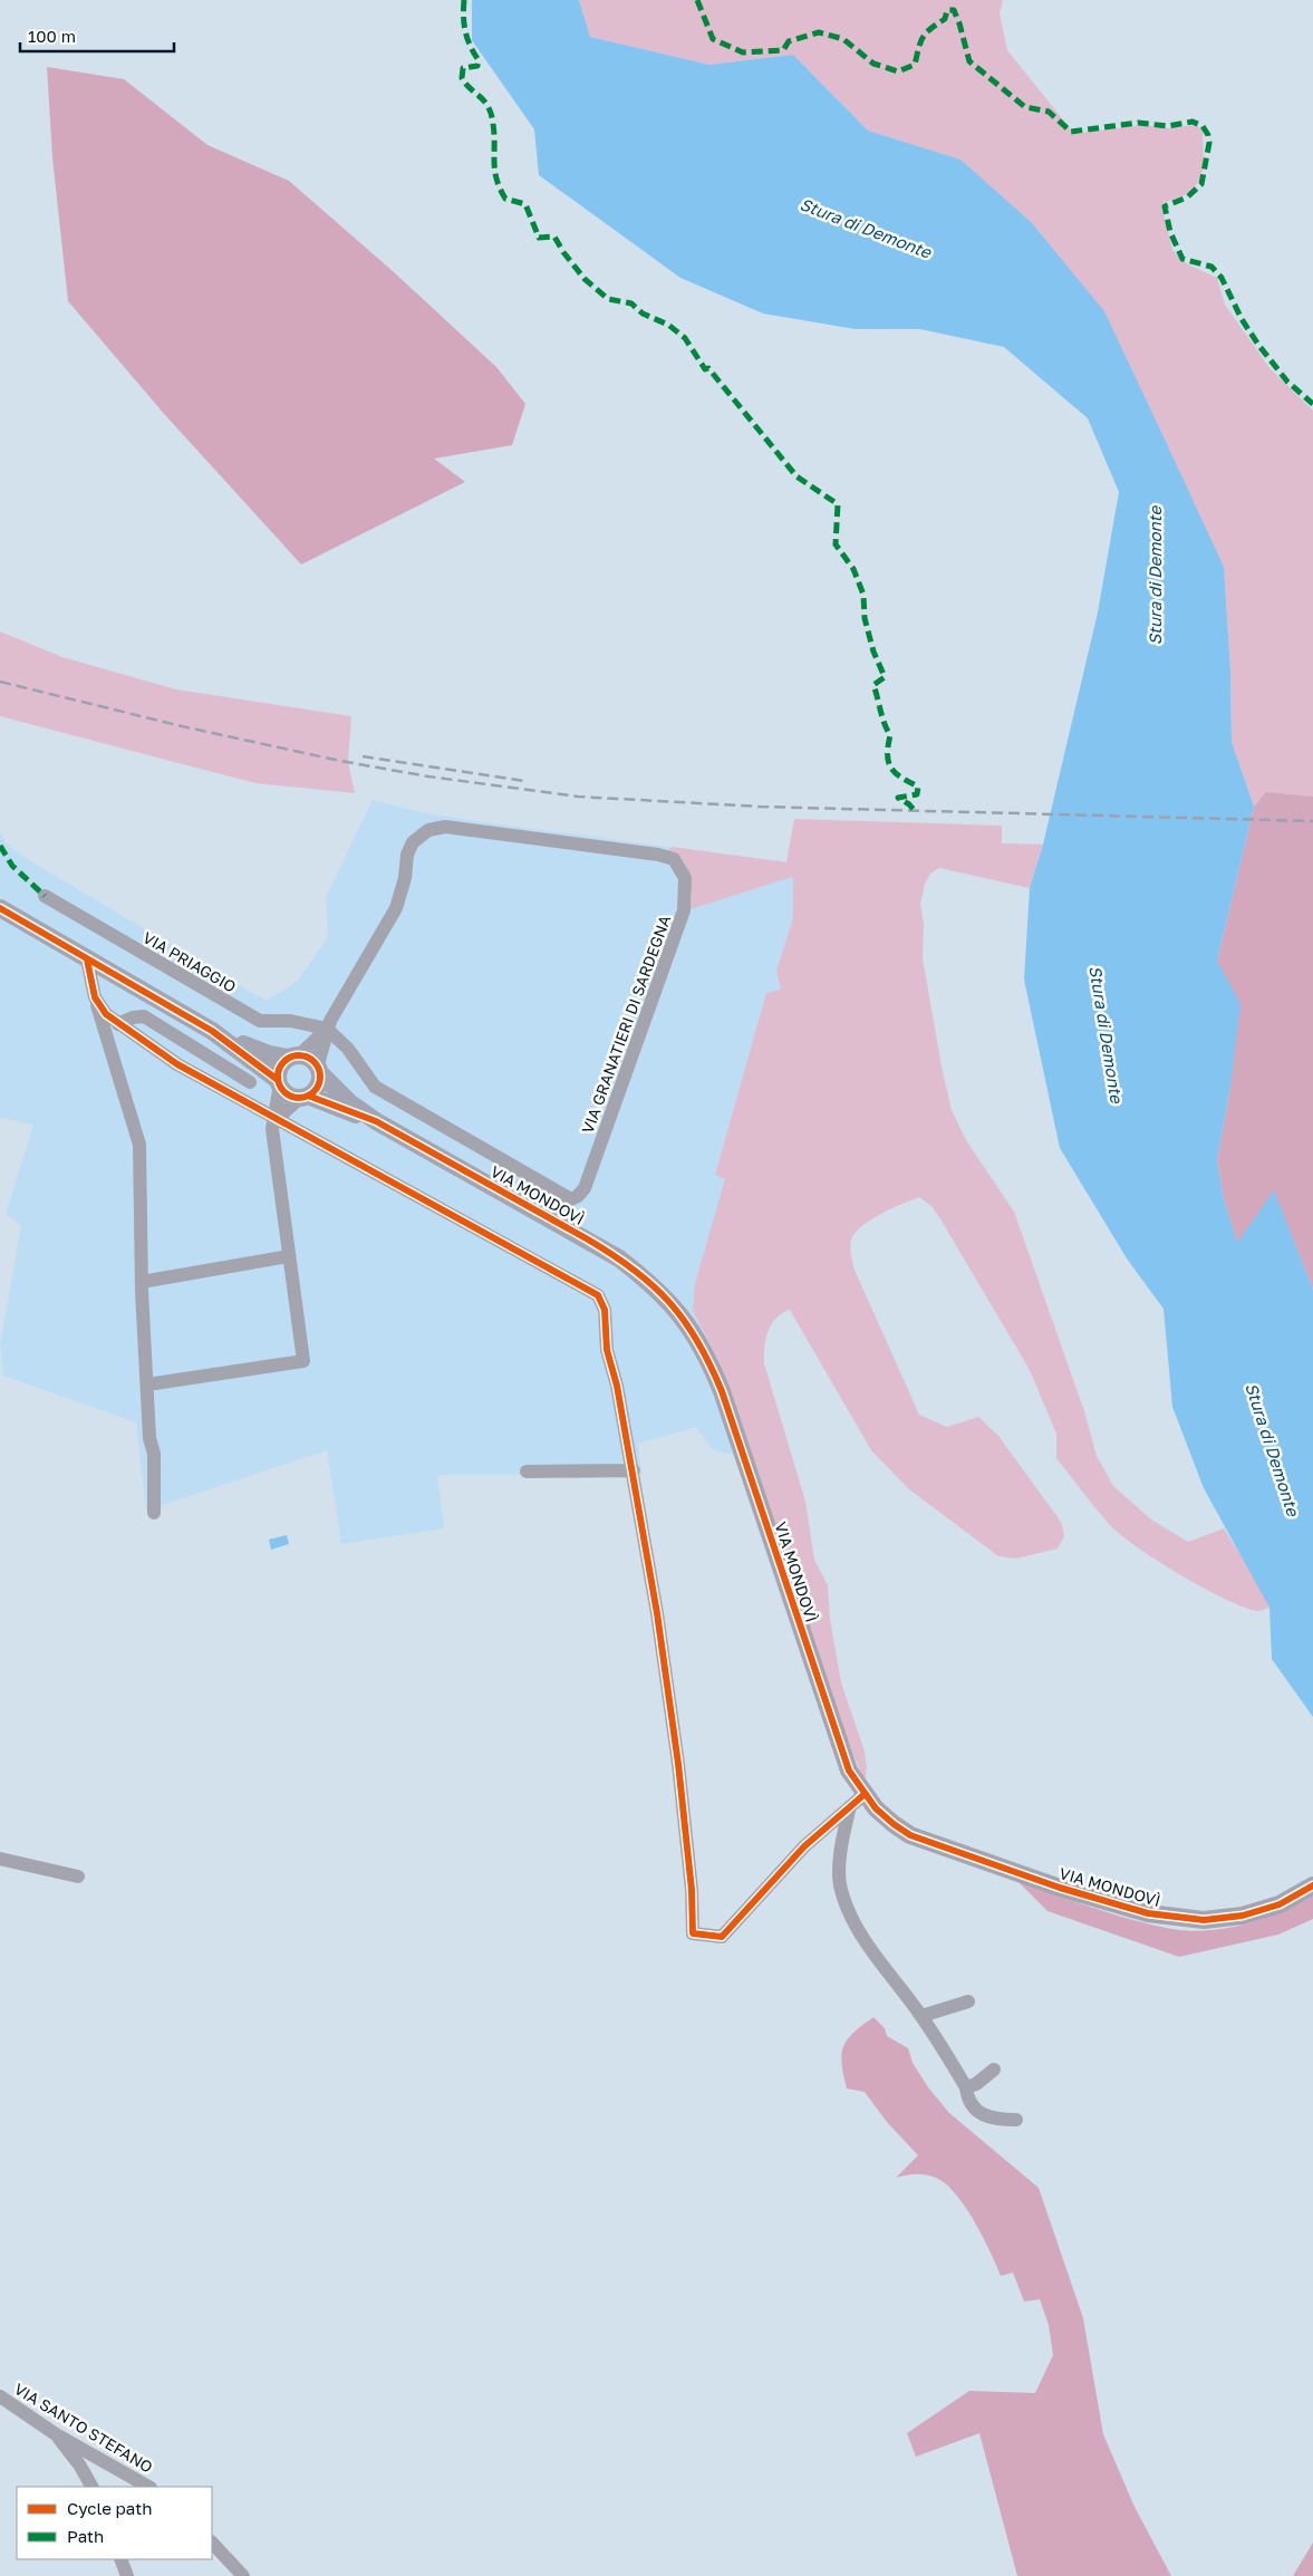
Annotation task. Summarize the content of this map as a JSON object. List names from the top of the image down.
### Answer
{
  "streets": {
    "main road": ["VIA MONDOVÌ"],
    "street": ["VIA PRIAGGIO", "VIA GRANATIERI DI SARDEGNA", "VIA SANTO STEFANO"]
  },
  "crossings": [
    ["VIA PRIAGGIO", "VIA GRANATIERI DI SARDEGNA"],
    ["VIA GRANATIERI DI SARDEGNA", "VIA MONDOVÌ"]
  ],
  "water": ["Stura di Demonte"],
  "legend": ["Cycle path", "Path"],
  "scale_bar": "100 m"
}
